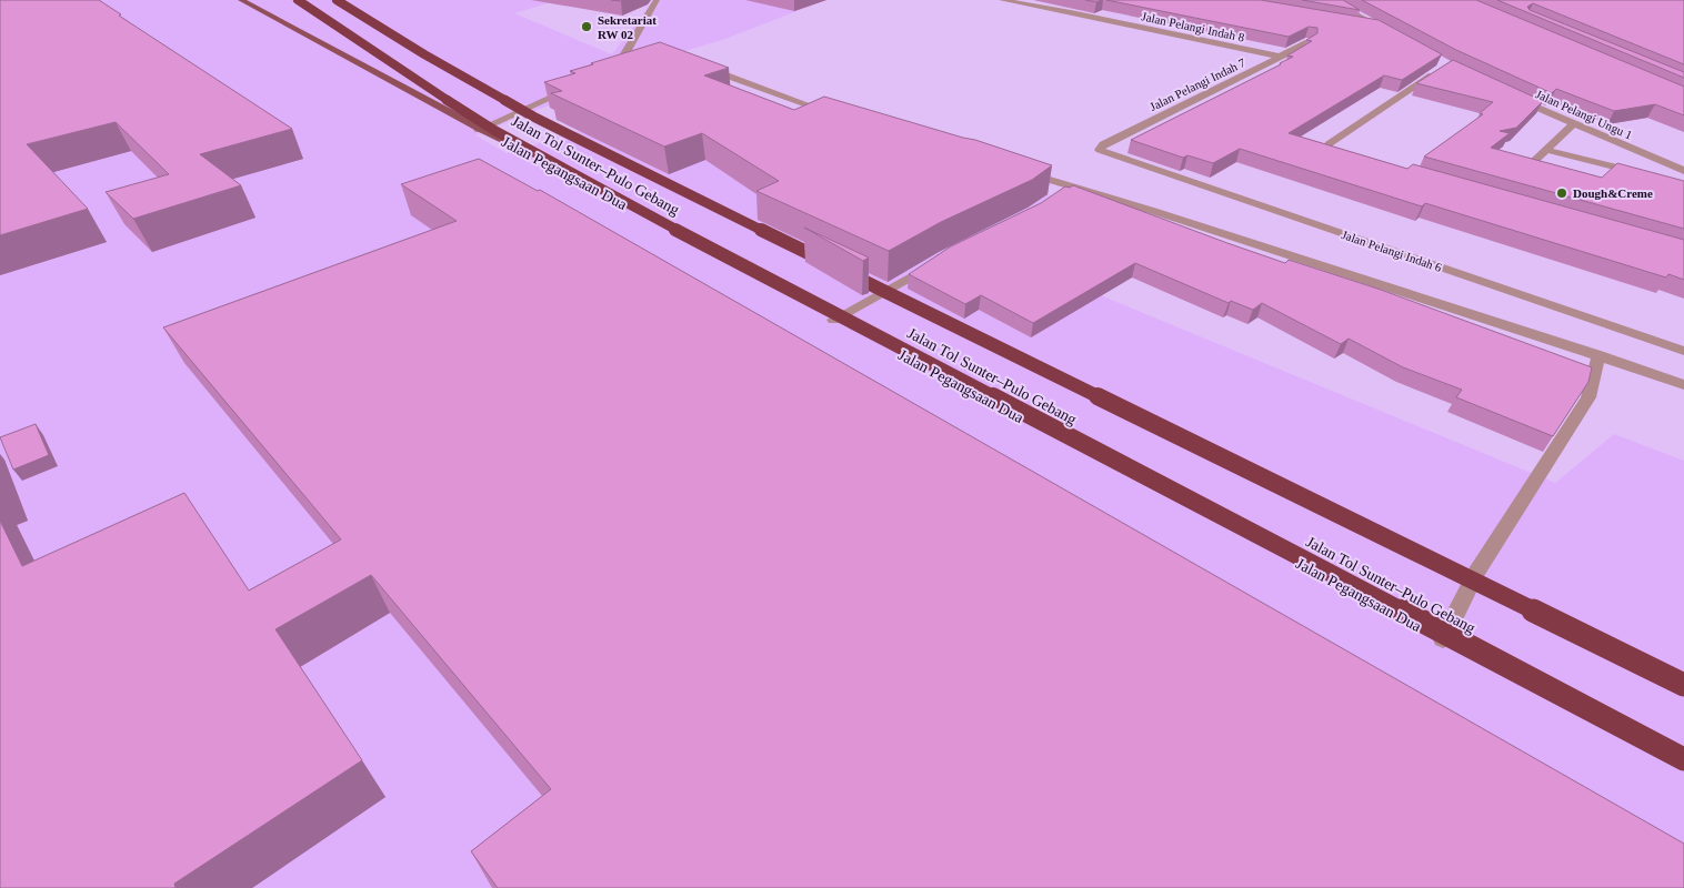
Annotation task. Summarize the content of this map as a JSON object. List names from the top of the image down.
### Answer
{
  "streets": {
    "highway": ["Jalan Tol Sunter–Pulo Gebang"],
    "main road": ["Jalan Pegangsaan Dua"],
    "street": [
      "Jalan Pelangi Indah 8",
      "Jalan Pelangi Indah 7",
      "Jalan Pelangi Ungu 1",
      "Jalan Pelangi Indah 6"
    ]
  },
  "crossings": [
    ["Jalan Pelangi Indah 8", "Jalan Pelangi Indah 7"],
    ["Jalan Pelangi Indah 7", "Jalan Pelangi Indah 6"]
  ],
  "places": ["Sekretariat RW 02", "Dough&Creme"]
}
